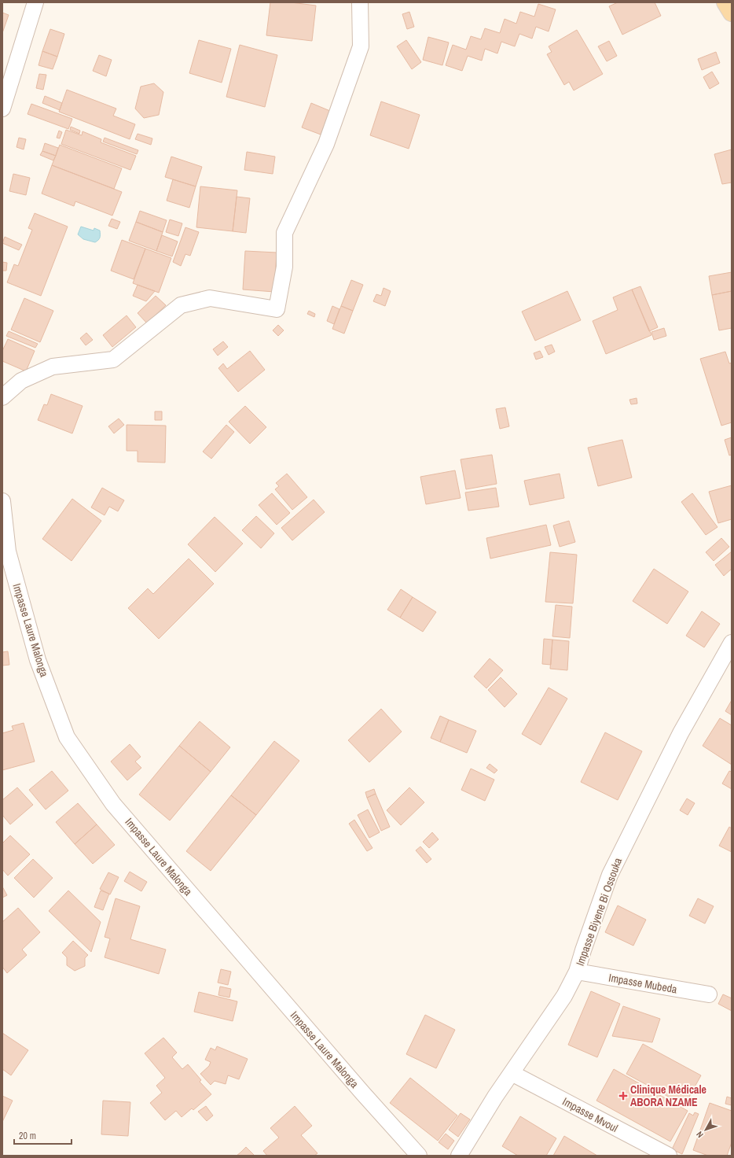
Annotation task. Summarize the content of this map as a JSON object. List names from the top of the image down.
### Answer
{
  "streets": {
    "street": [
      "Impasse Laure Malonga",
      "Impasse Biyene Bi Ossouka",
      "Impasse Mubeda",
      "Impasse Mvoul"
    ]
  },
  "crossings": [
    ["Impasse Biyene Bi Ossouka", "Impasse Mubeda"],
    ["Impasse Biyene Bi Ossouka", "Impasse Mvoul"]
  ],
  "places": {
    "health": ["Clinique Médicale ABORA NZAME"]
  },
  "scale_bar": "20 m",
  "north": "bottom left"
}
